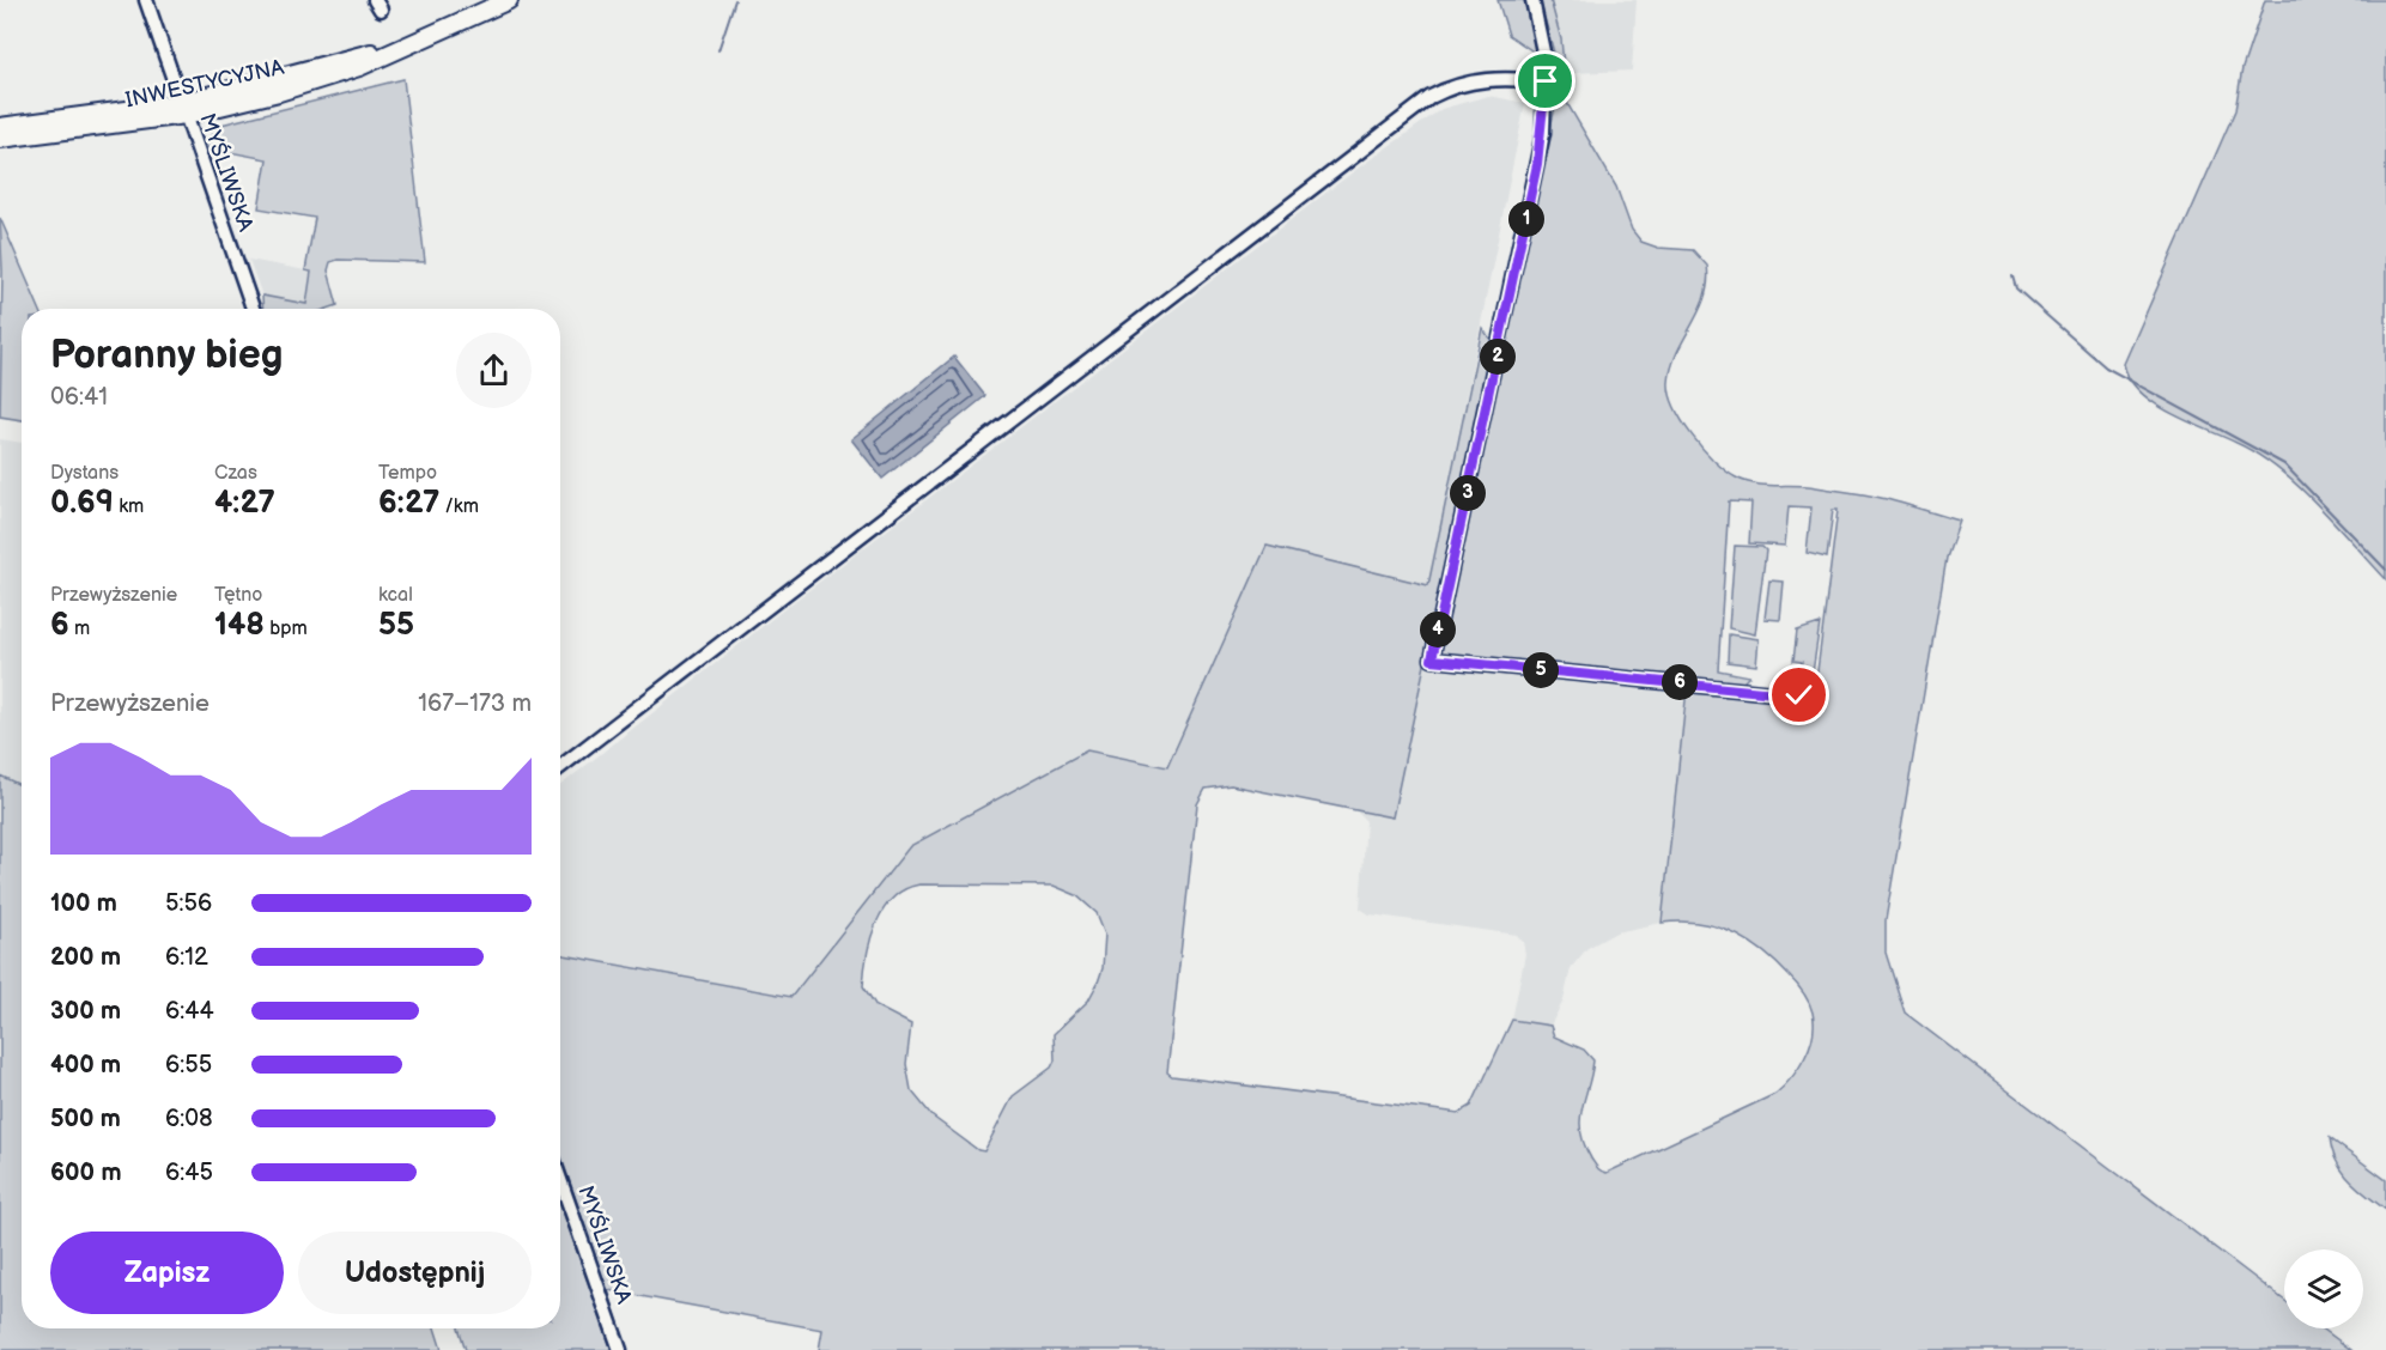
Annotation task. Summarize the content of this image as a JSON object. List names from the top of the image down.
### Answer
{
  "streets": {
    "main road": ["INWESTYCYJNA"],
    "street": ["MYŚLIWSKA"]
  },
  "crossings": [
    ["INWESTYCYJNA", "MYŚLIWSKA"]
  ],
  "page": {
    "pins": [
      "1",
      "2",
      "3",
      "4",
      "5",
      "6"
    ],
    "heading": ["Poranny bieg", "06:41"],
    "stats": [
      ["Dystans", "0.69 km"],
      ["Czas", "4:27"],
      ["Tempo", "6:27 /km"],
      ["Przewyższenie", "6 m"],
      ["Tętno", "148 bpm"],
      ["kcal", "55"]
    ],
    "chart": ["Przewyższenie", "167–173 m"],
    "list": [
      {
        "name": "100 m",
        "note": "5:56"
      },
      {
        "name": "200 m",
        "note": "6:12"
      },
      {
        "name": "300 m",
        "note": "6:44"
      },
      {
        "name": "400 m",
        "note": "6:55"
      },
      {
        "name": "500 m",
        "note": "6:08"
      },
      {
        "name": "600 m",
        "note": "6:45"
      }
    ],
    "buttons": ["Zapisz", "Udostępnij"]
  }
}
